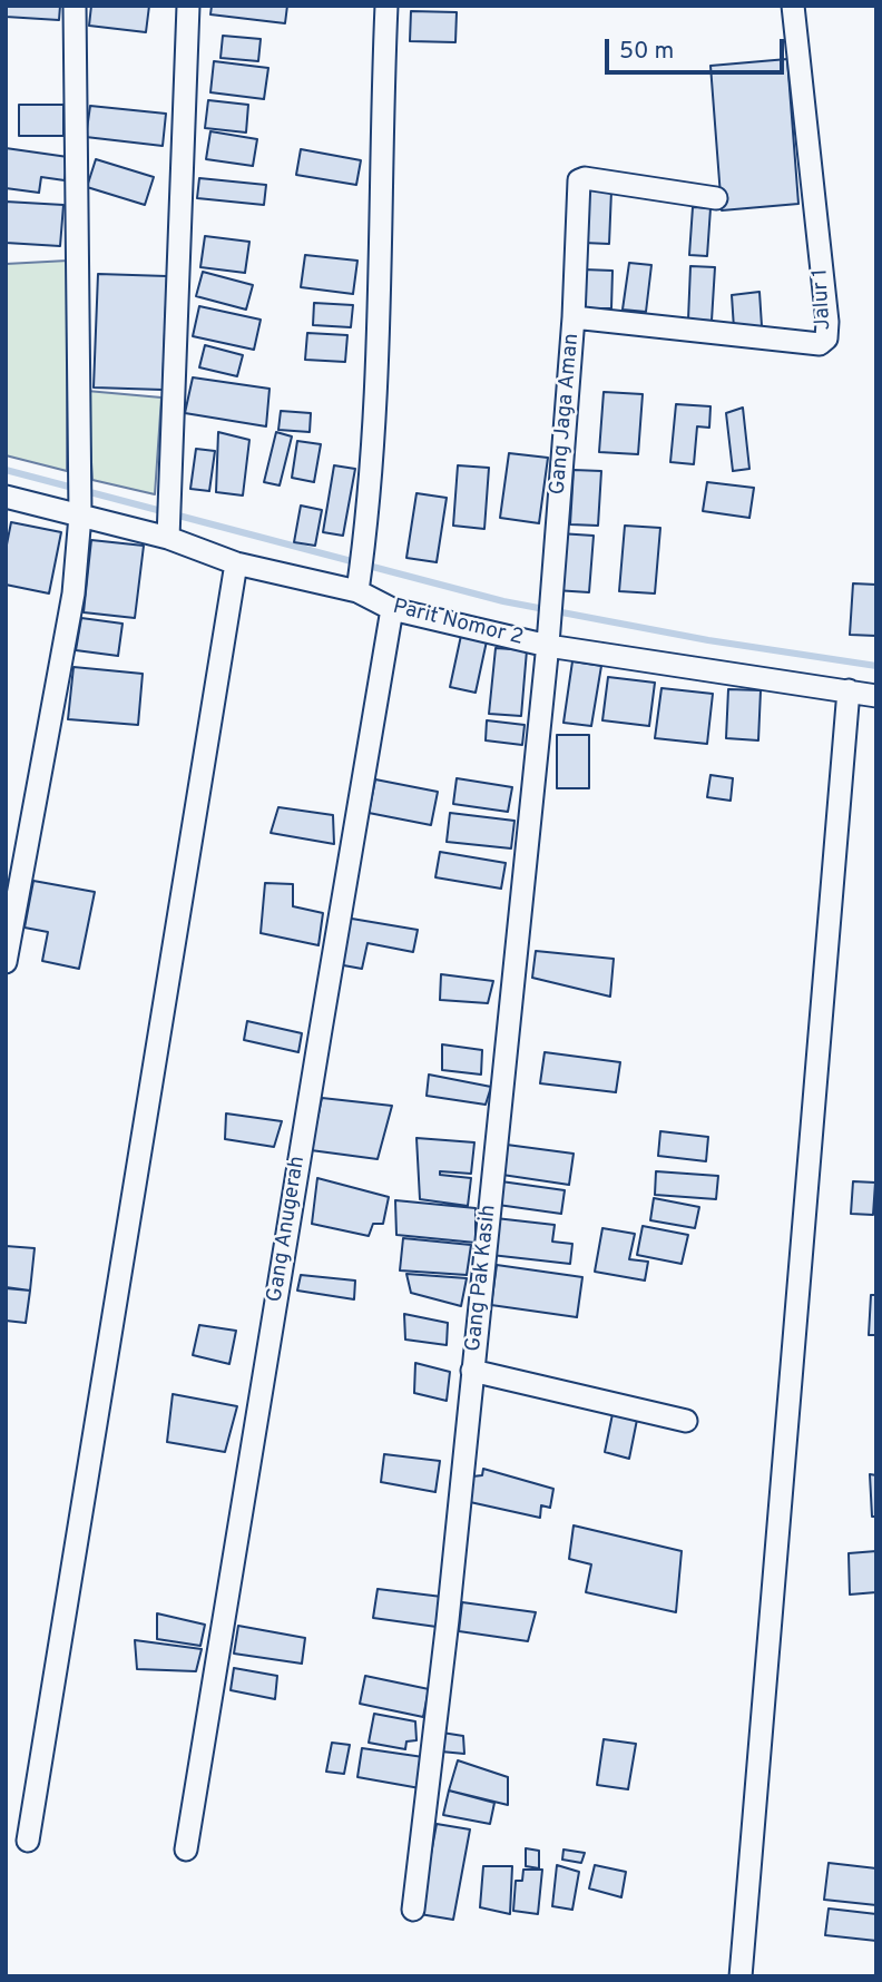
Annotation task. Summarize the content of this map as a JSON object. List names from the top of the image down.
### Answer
{
  "streets": {
    "street": [
      "Jalur 1",
      "Gang Jaga Aman",
      "Parit Nomor 2",
      "Gang Anugerah",
      "Gang Pak Kasih"
    ]
  },
  "crossings": [
    ["Jalur 1", "Gang Jaga Aman"],
    ["Gang Jaga Aman", "Parit Nomor 2"],
    ["Gang Jaga Aman", "Gang Pak Kasih"],
    ["Parit Nomor 2", "Gang Anugerah"],
    ["Parit Nomor 2", "Gang Pak Kasih"]
  ],
  "scale_bar": "50 m"
}
